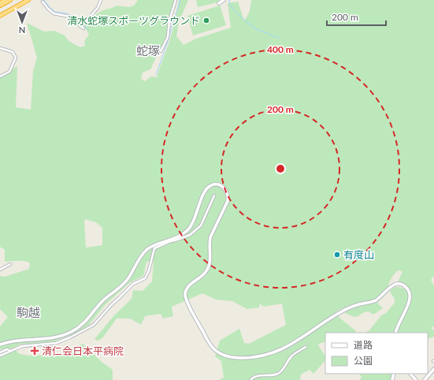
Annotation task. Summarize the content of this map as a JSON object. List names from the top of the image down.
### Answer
{
  "districts": ["蛇塚", "駒越"],
  "places": {
    "other": ["清水蛇塚スポーツグラウンド", "有度山"],
    "health": ["清仁会日本平病院"]
  },
  "legend": ["道路", "公園"],
  "scale_bar": "200 m",
  "north": "bottom",
  "rings": ["400 m", "200 m"]
}
